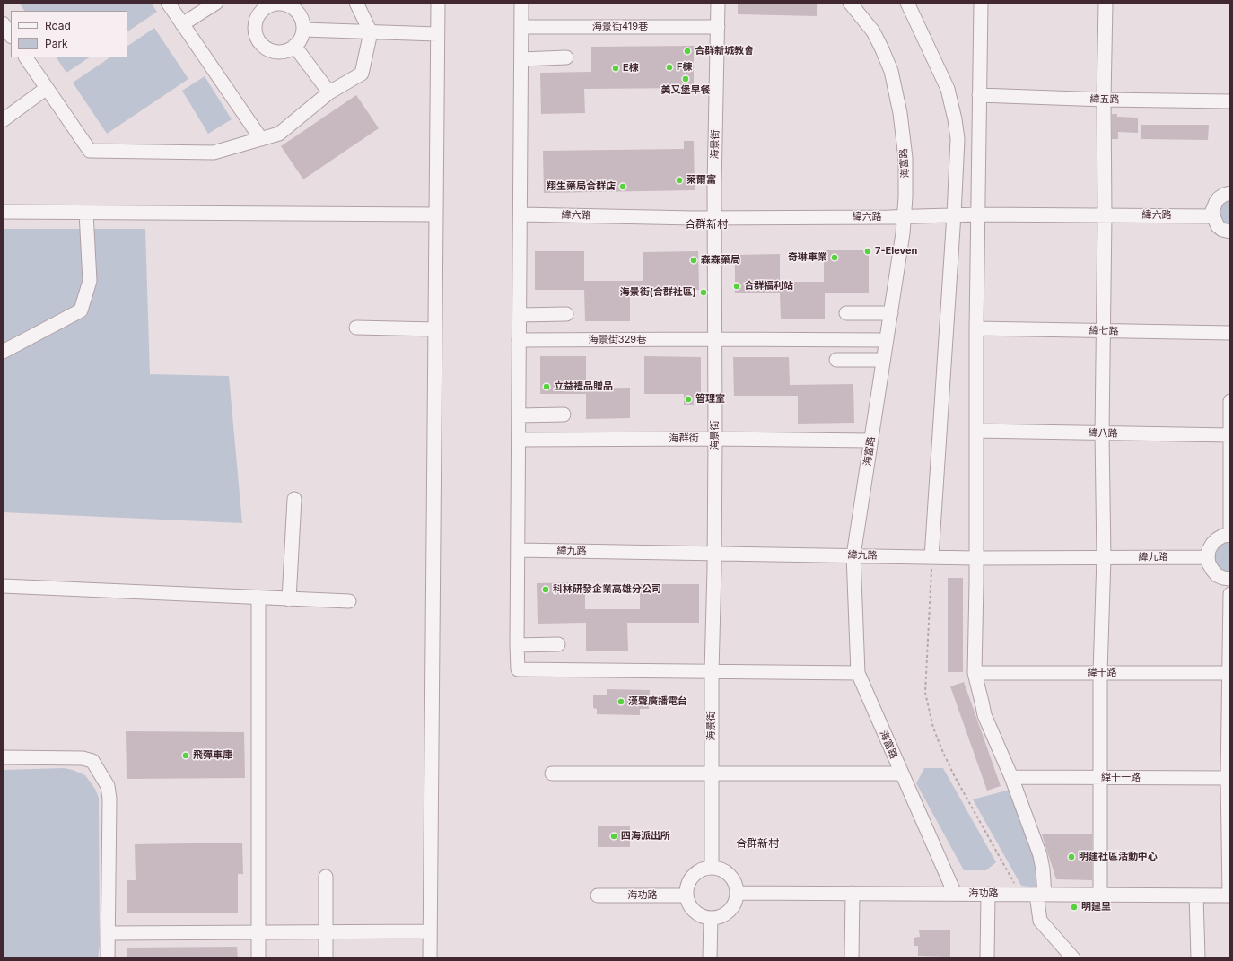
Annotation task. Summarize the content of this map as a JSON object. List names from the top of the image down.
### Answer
{
  "streets": {
    "street": [
      "海景街419巷",
      "緯五路",
      "海景街",
      "海富路",
      "緯六路",
      "緯七路",
      "海景街329巷",
      "緯八路",
      "海群街",
      "緯九路",
      "緯十路",
      "緯十一路",
      "海功路"
    ]
  },
  "crossings": [
    ["海景街419巷", "海景街"],
    ["海景街", "緯六路"],
    ["海景街", "海景街329巷"],
    ["海景街", "海群街"],
    ["海景街", "緯九路"],
    ["海景街", "海功路"],
    ["海富路", "緯六路"],
    ["海富路", "海景街329巷"],
    ["海富路", "海群街"],
    ["海富路", "緯九路"],
    ["海富路", "海功路"]
  ],
  "districts": ["合群新村", "合群新村"],
  "places": [
    "合群新城教會",
    "F棟",
    "E棟",
    "美又堡早餐",
    "萊爾富",
    "翔生藥局合群店",
    "7-Eleven",
    "奇琳車業",
    "森森藥局",
    "合群福利站",
    "海景街(合群社區)",
    "立益禮品贈品",
    "管理室",
    "科林研發企業高雄分公司",
    "漢聲廣播電台",
    "飛彈車庫",
    "四海派出所",
    "明建社區活動中心",
    "明建里"
  ],
  "legend": ["Road", "Park"]
}
